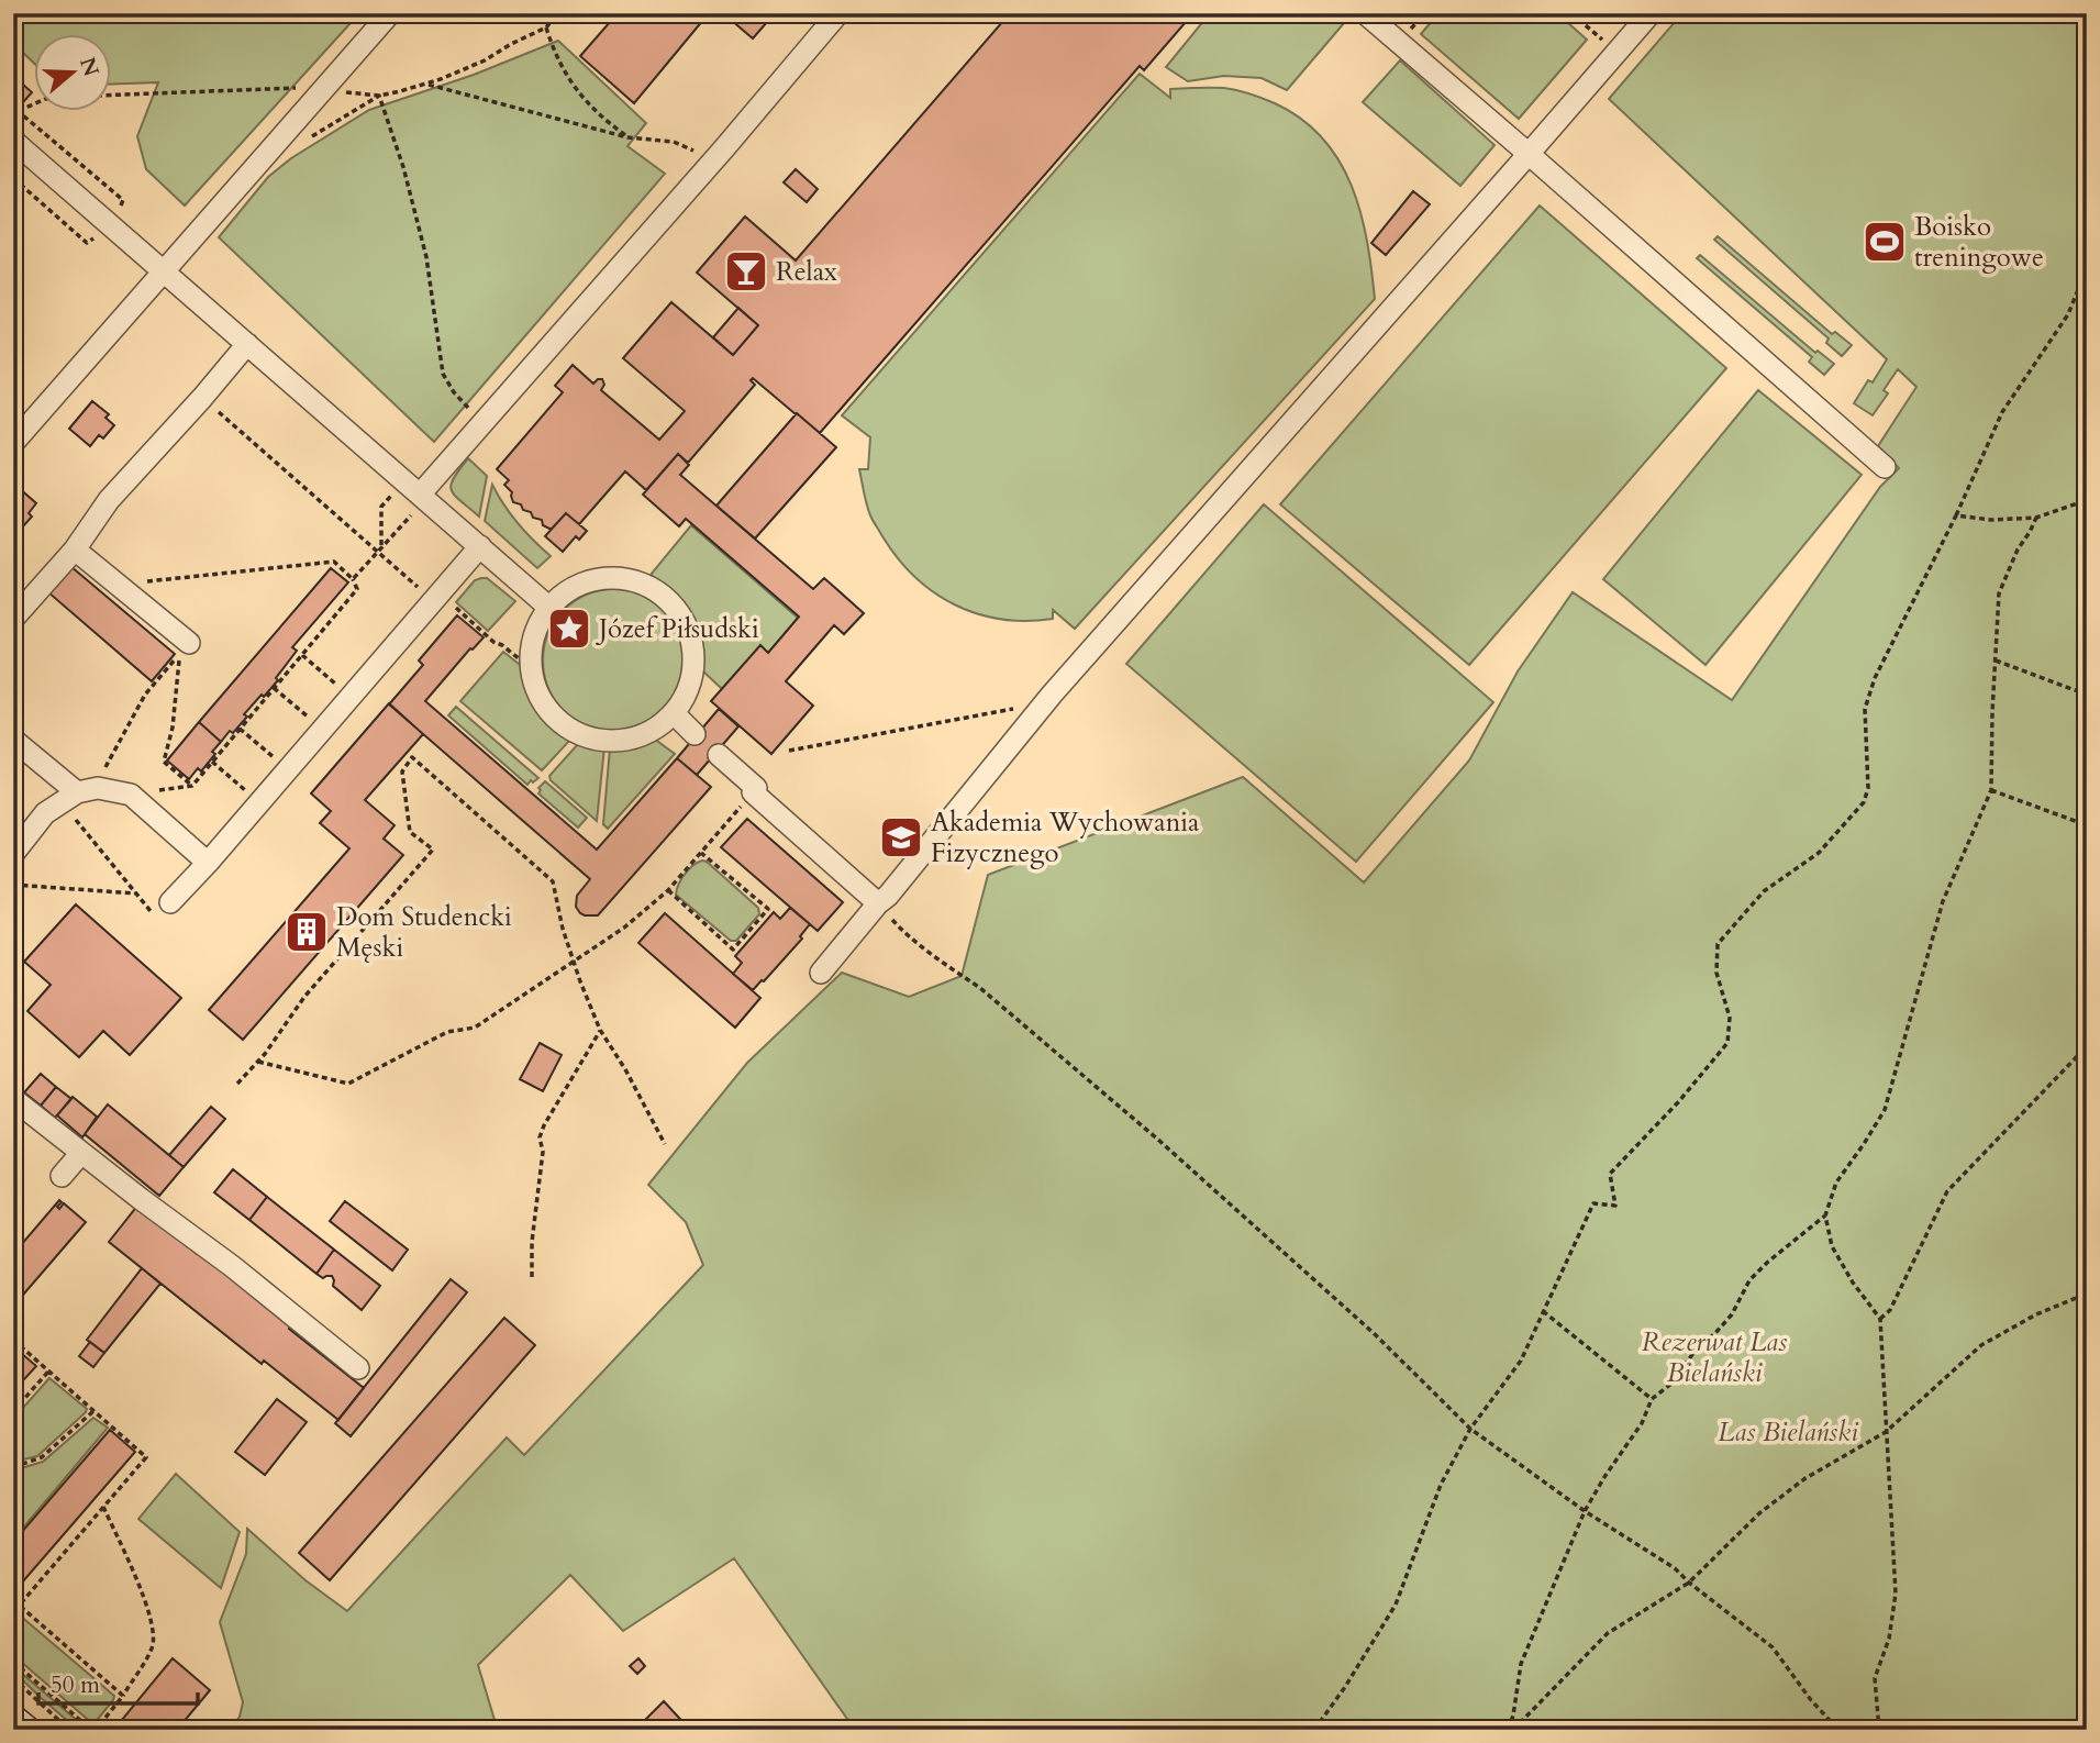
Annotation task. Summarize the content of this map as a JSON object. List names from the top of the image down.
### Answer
{
  "parks": ["Rezerwat Las Bielański", "Las Bielański"],
  "places": {
    "sports": ["Boisko treningowe"],
    "bar": ["Relax"],
    "place": ["Józef Piłsudski"],
    "school or university": ["Akademia Wychowania Fizycznego"],
    "building": ["Dom Studencki Męski"]
  },
  "scale_bar": "50 m",
  "north": "right"
}
